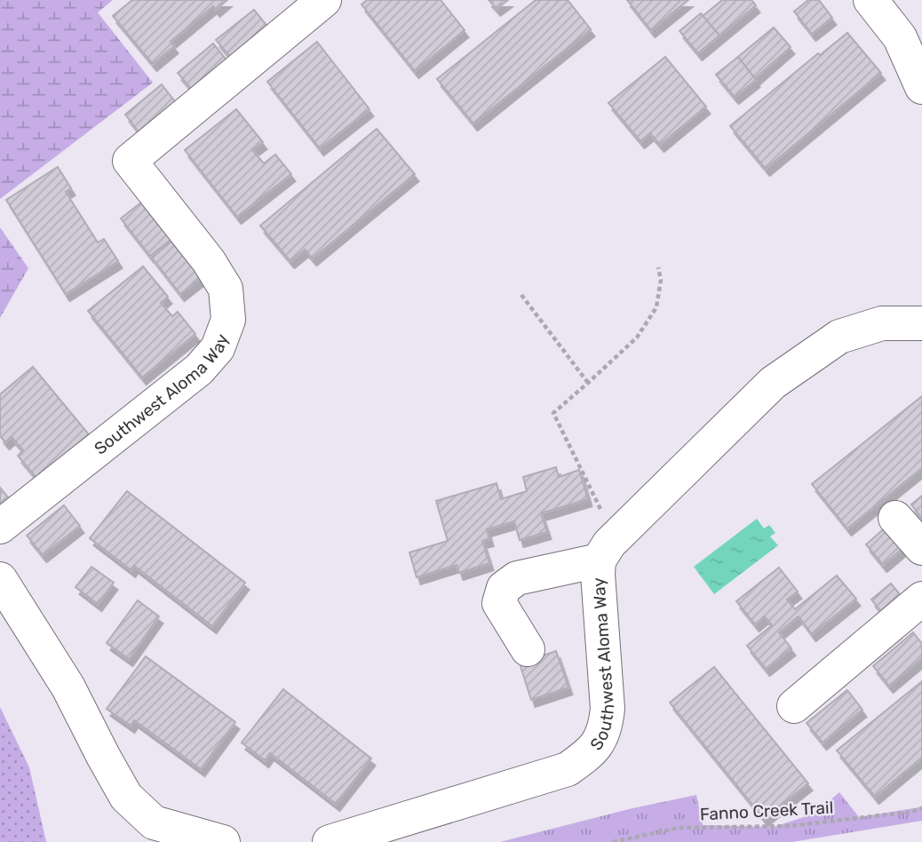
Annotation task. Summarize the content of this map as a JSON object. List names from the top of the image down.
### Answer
{
  "streets": {
    "street": ["Southwest Aloma Way"],
    "path": ["Fanno Creek Trail"]
  }
}
